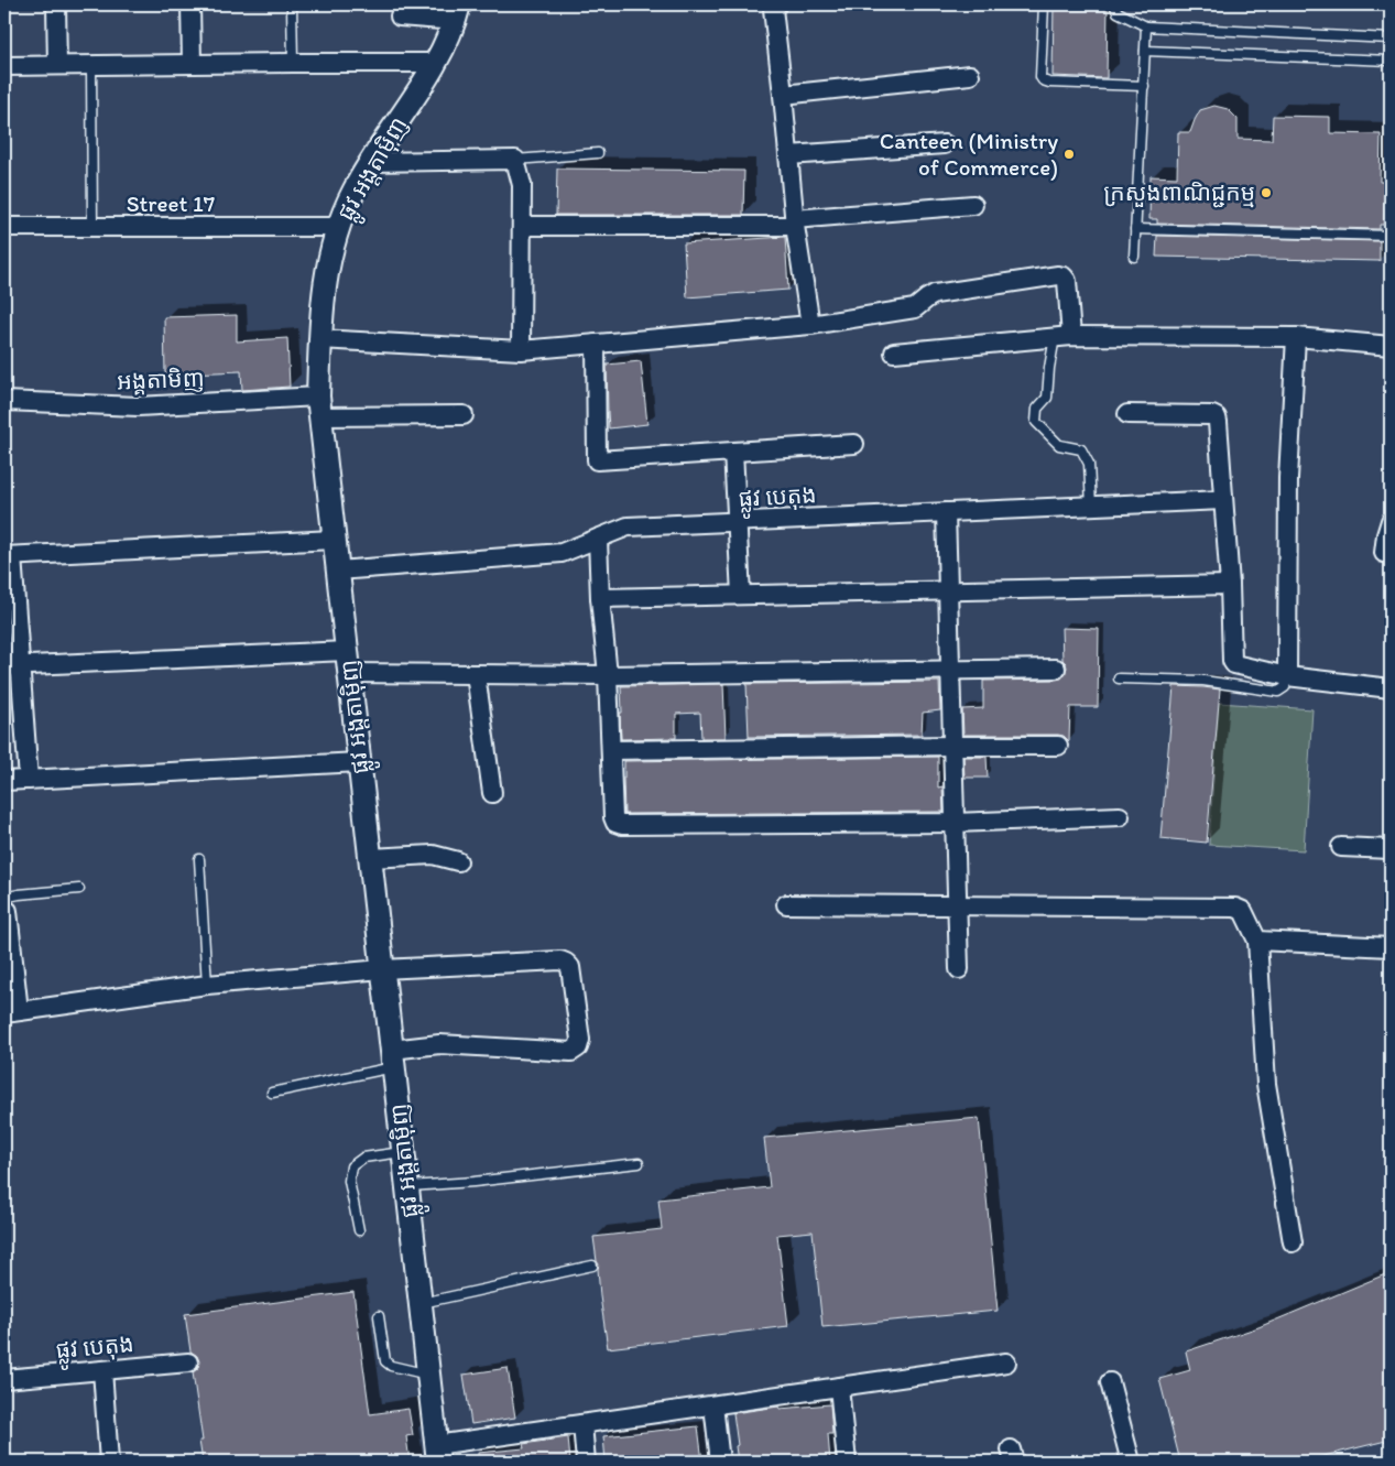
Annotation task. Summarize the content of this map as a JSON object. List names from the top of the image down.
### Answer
{
  "streets": {
    "street": [
      "ផ្លូវ អង្តតាម៉ិញ",
      "Street 17",
      "អង្គតាមិញ",
      "ផ្លូវ បេតុង"
    ]
  },
  "crossings": [
    ["ផ្លូវ អង្តតាម៉ិញ", "Street 17"],
    ["ផ្លូវ អង្តតាម៉ិញ", "អង្គតាមិញ"],
    ["ផ្លូវ អង្តតាម៉ិញ", "ផ្លូវ បេតុង"]
  ],
  "places": ["Canteen (Ministry of Commerce)", "ក្រសួងពាណិជ្ជកម្ម"]
}
